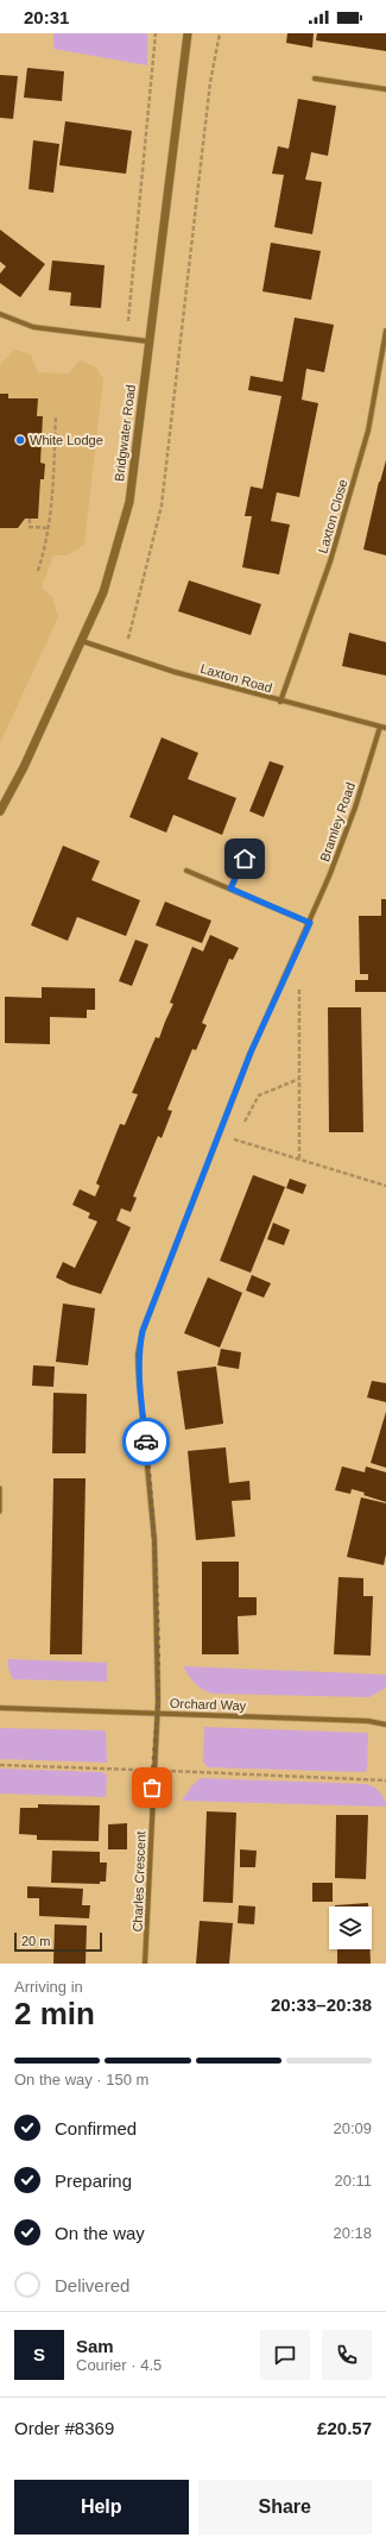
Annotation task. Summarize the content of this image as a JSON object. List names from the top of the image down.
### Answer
{
  "streets": {
    "street": [
      "Bridgwater Road",
      "Laxton Close",
      "Laxton Road",
      "Bramley Road",
      "Orchard Way",
      "Charles Crescent"
    ]
  },
  "crossings": [
    ["Bridgwater Road", "Laxton Road"],
    ["Laxton Close", "Laxton Road"],
    ["Laxton Road", "Bramley Road"],
    ["Bramley Road", "Orchard Way"],
    ["Bramley Road", "Charles Crescent"],
    ["Orchard Way", "Charles Crescent"]
  ],
  "places": ["White Lodge"],
  "scale_bar": "20 m",
  "page": {
    "status": "20:31",
    "scale": "20 m",
    "heading": ["2 min", "Arriving in", "20:33–20:38"],
    "panel": [
      "Sam",
      "Courier · 4.5",
      "Order #8369",
      "£20.57"
    ],
    "bar": "On the way · 150 m",
    "list": [
      ["Confirmed", "20:09"],
      ["Preparing", "20:11"],
      ["On the way", "20:18"],
      "Delivered"
    ],
    "round": "S",
    "buttons": ["Help", "Share"]
  }
}
